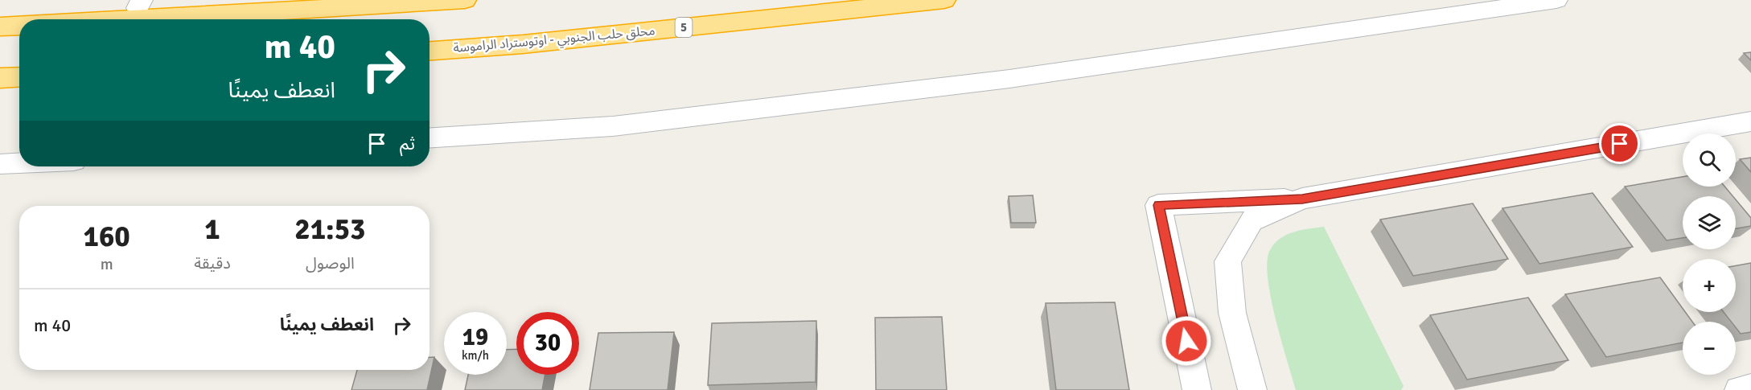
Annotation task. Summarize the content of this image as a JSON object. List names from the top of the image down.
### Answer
{
  "streets": {
    "highway": ["5", "محلق حلب الجنوبي - اوتوستراد الراموسة"]
  },
  "page": {
    "turn": ["40 m", "انعطف يمينًا"],
    "then": "ثم",
    "map_buttons": ["+", "−"],
    "eta": [
      "21:53",
      "الوصول",
      "1",
      "دقيقة",
      "160",
      "m"
    ],
    "list": [
      {
        "name": "انعطف يمينًا",
        "value": "40 m"
      }
    ],
    "speed": "19 km/h",
    "limit": "30"
  }
}
